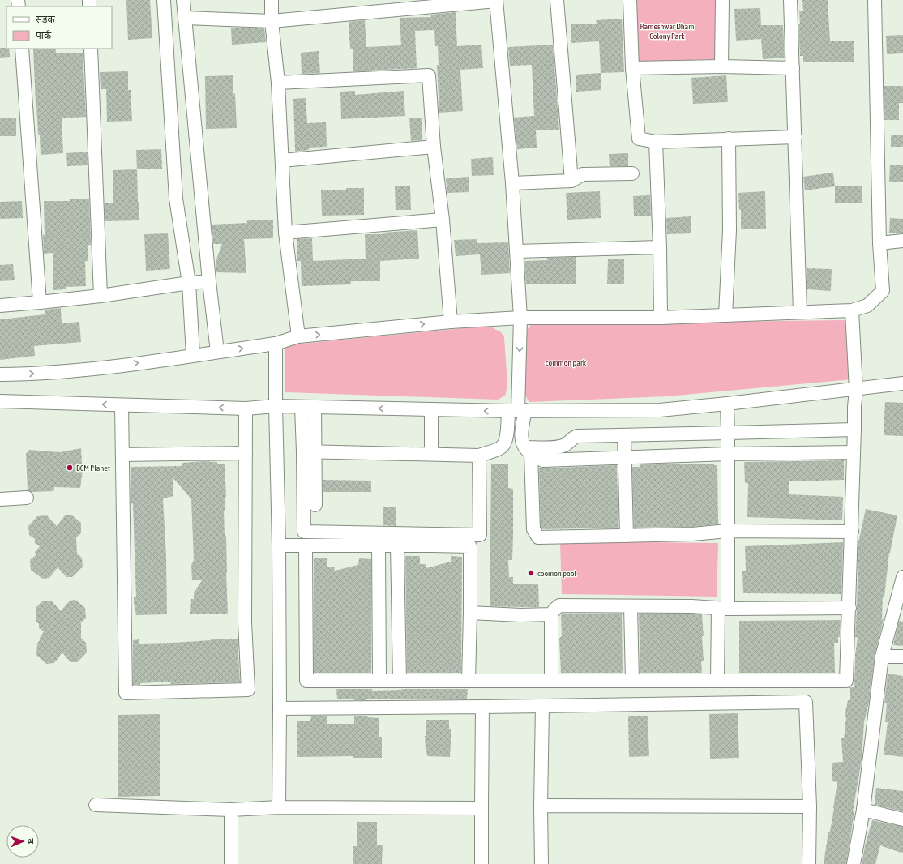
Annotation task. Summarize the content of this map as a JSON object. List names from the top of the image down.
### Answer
{
  "parks": ["Rameshwar Dham Colony Park", "common park"],
  "places": ["BCM Planet", "coomon pool"],
  "legend": ["सड़क", "पार्क"],
  "north": "right"
}
